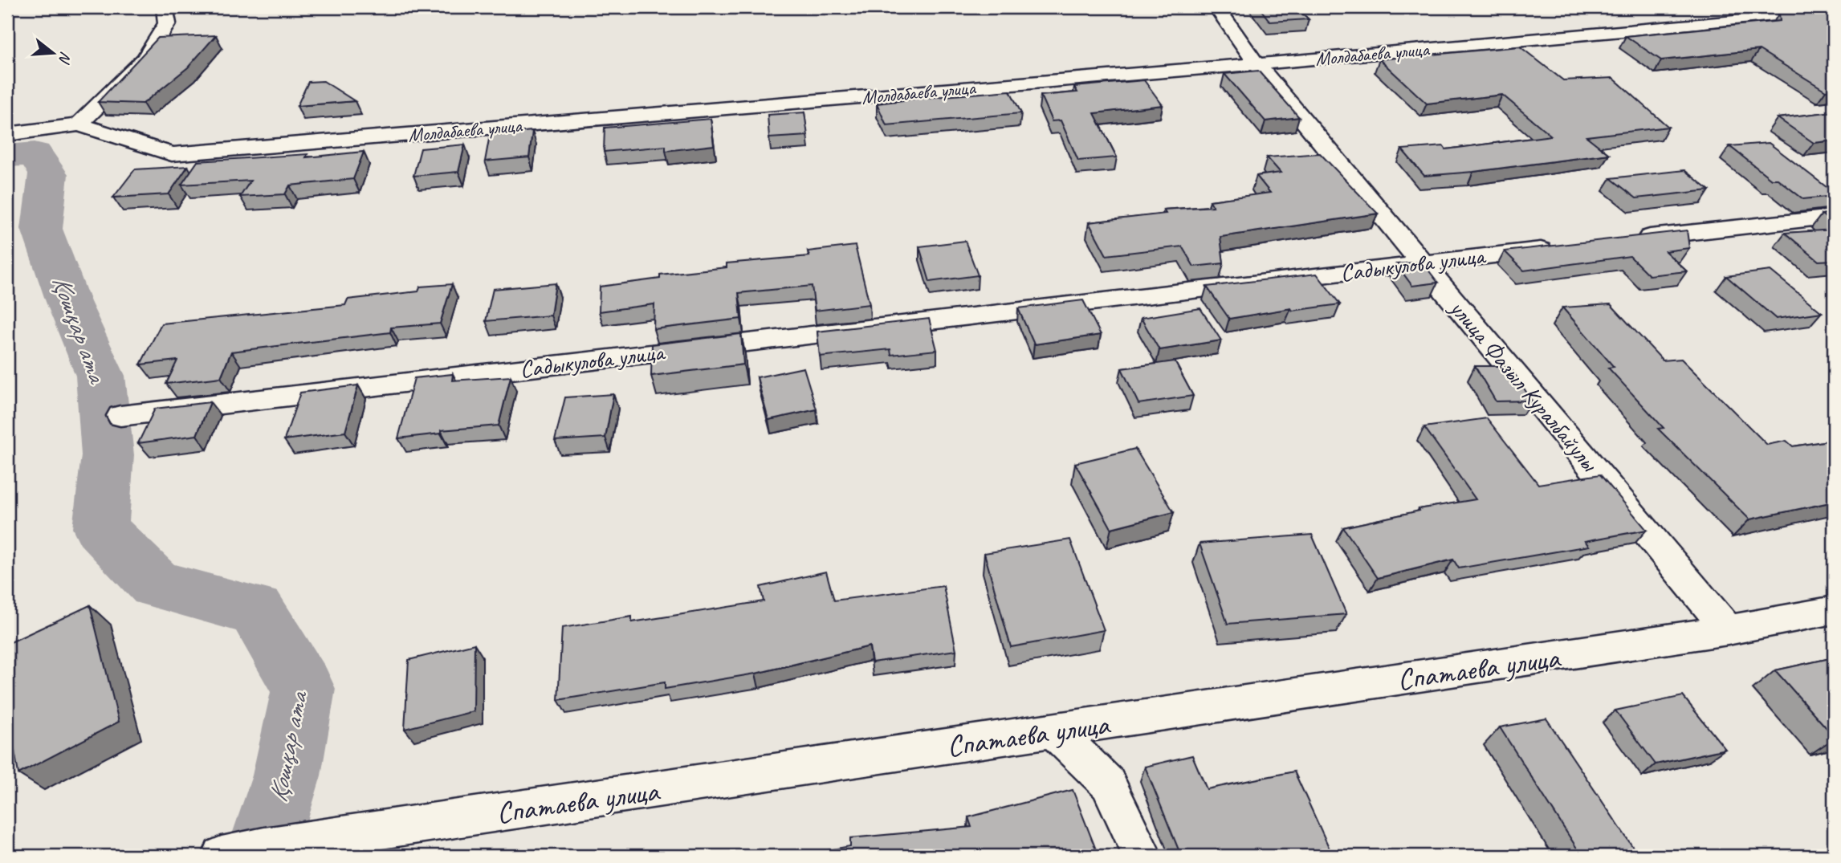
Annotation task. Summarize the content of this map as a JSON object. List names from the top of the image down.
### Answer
{
  "streets": {
    "street": [
      "Молдабаева улица",
      "Садыкулова улица",
      "улица Фазыл Куралбайулы",
      "Спатаева улица"
    ]
  },
  "crossings": [
    ["Молдабаева улица", "улица Фазыл Куралбайулы"],
    ["Садыкулова улица", "улица Фазыл Куралбайулы"],
    ["улица Фазыл Куралбайулы", "Спатаева улица"]
  ],
  "water": ["Қошқар ата"],
  "north": "right"
}
